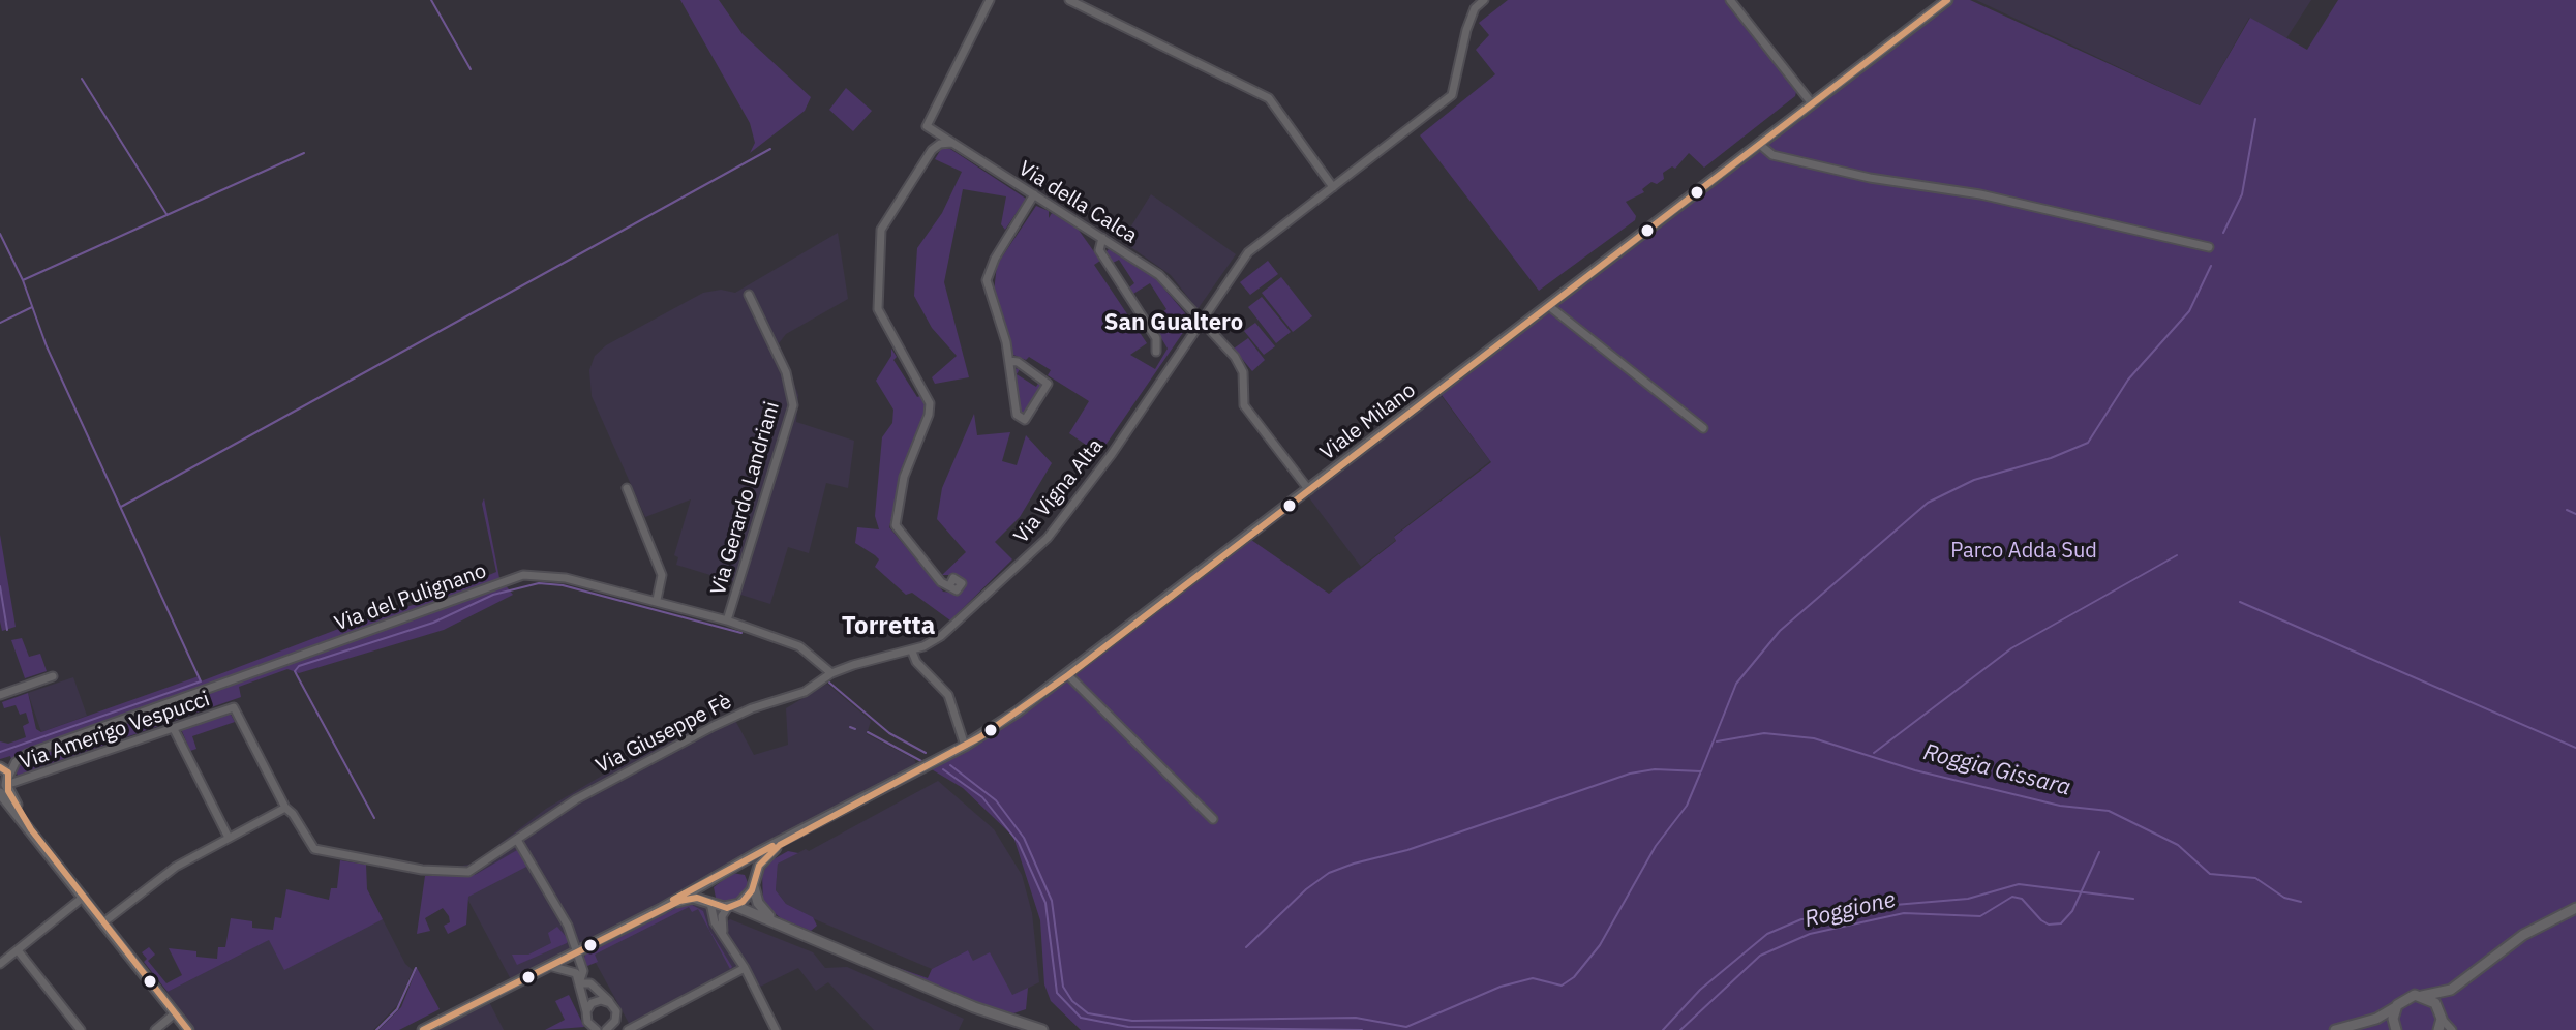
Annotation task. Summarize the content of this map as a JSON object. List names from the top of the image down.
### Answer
{
  "streets": {
    "street": [
      "Via della Calca",
      "Viale Milano",
      "Via Vigna Alta",
      "Via Gerardo Landriani",
      "Via del Pulignano",
      "Via Amerigo Vespucci",
      "Via Giuseppe Fè"
    ]
  },
  "crossings": [
    ["Via della Calca", "Viale Milano"],
    ["Via della Calca", "Via Vigna Alta"],
    ["Via Vigna Alta", "Via del Pulignano"],
    ["Via Vigna Alta", "Via Giuseppe Fè"],
    ["Via Gerardo Landriani", "Via del Pulignano"],
    ["Via del Pulignano", "Via Amerigo Vespucci"],
    ["Via del Pulignano", "Via Giuseppe Fè"],
    ["Via Amerigo Vespucci", "Via Giuseppe Fè"]
  ],
  "districts": ["San Gualtero", "Torretta"],
  "water": ["Roggia Gissara", "Roggione"],
  "parks": ["Parco Adda Sud"]
}
